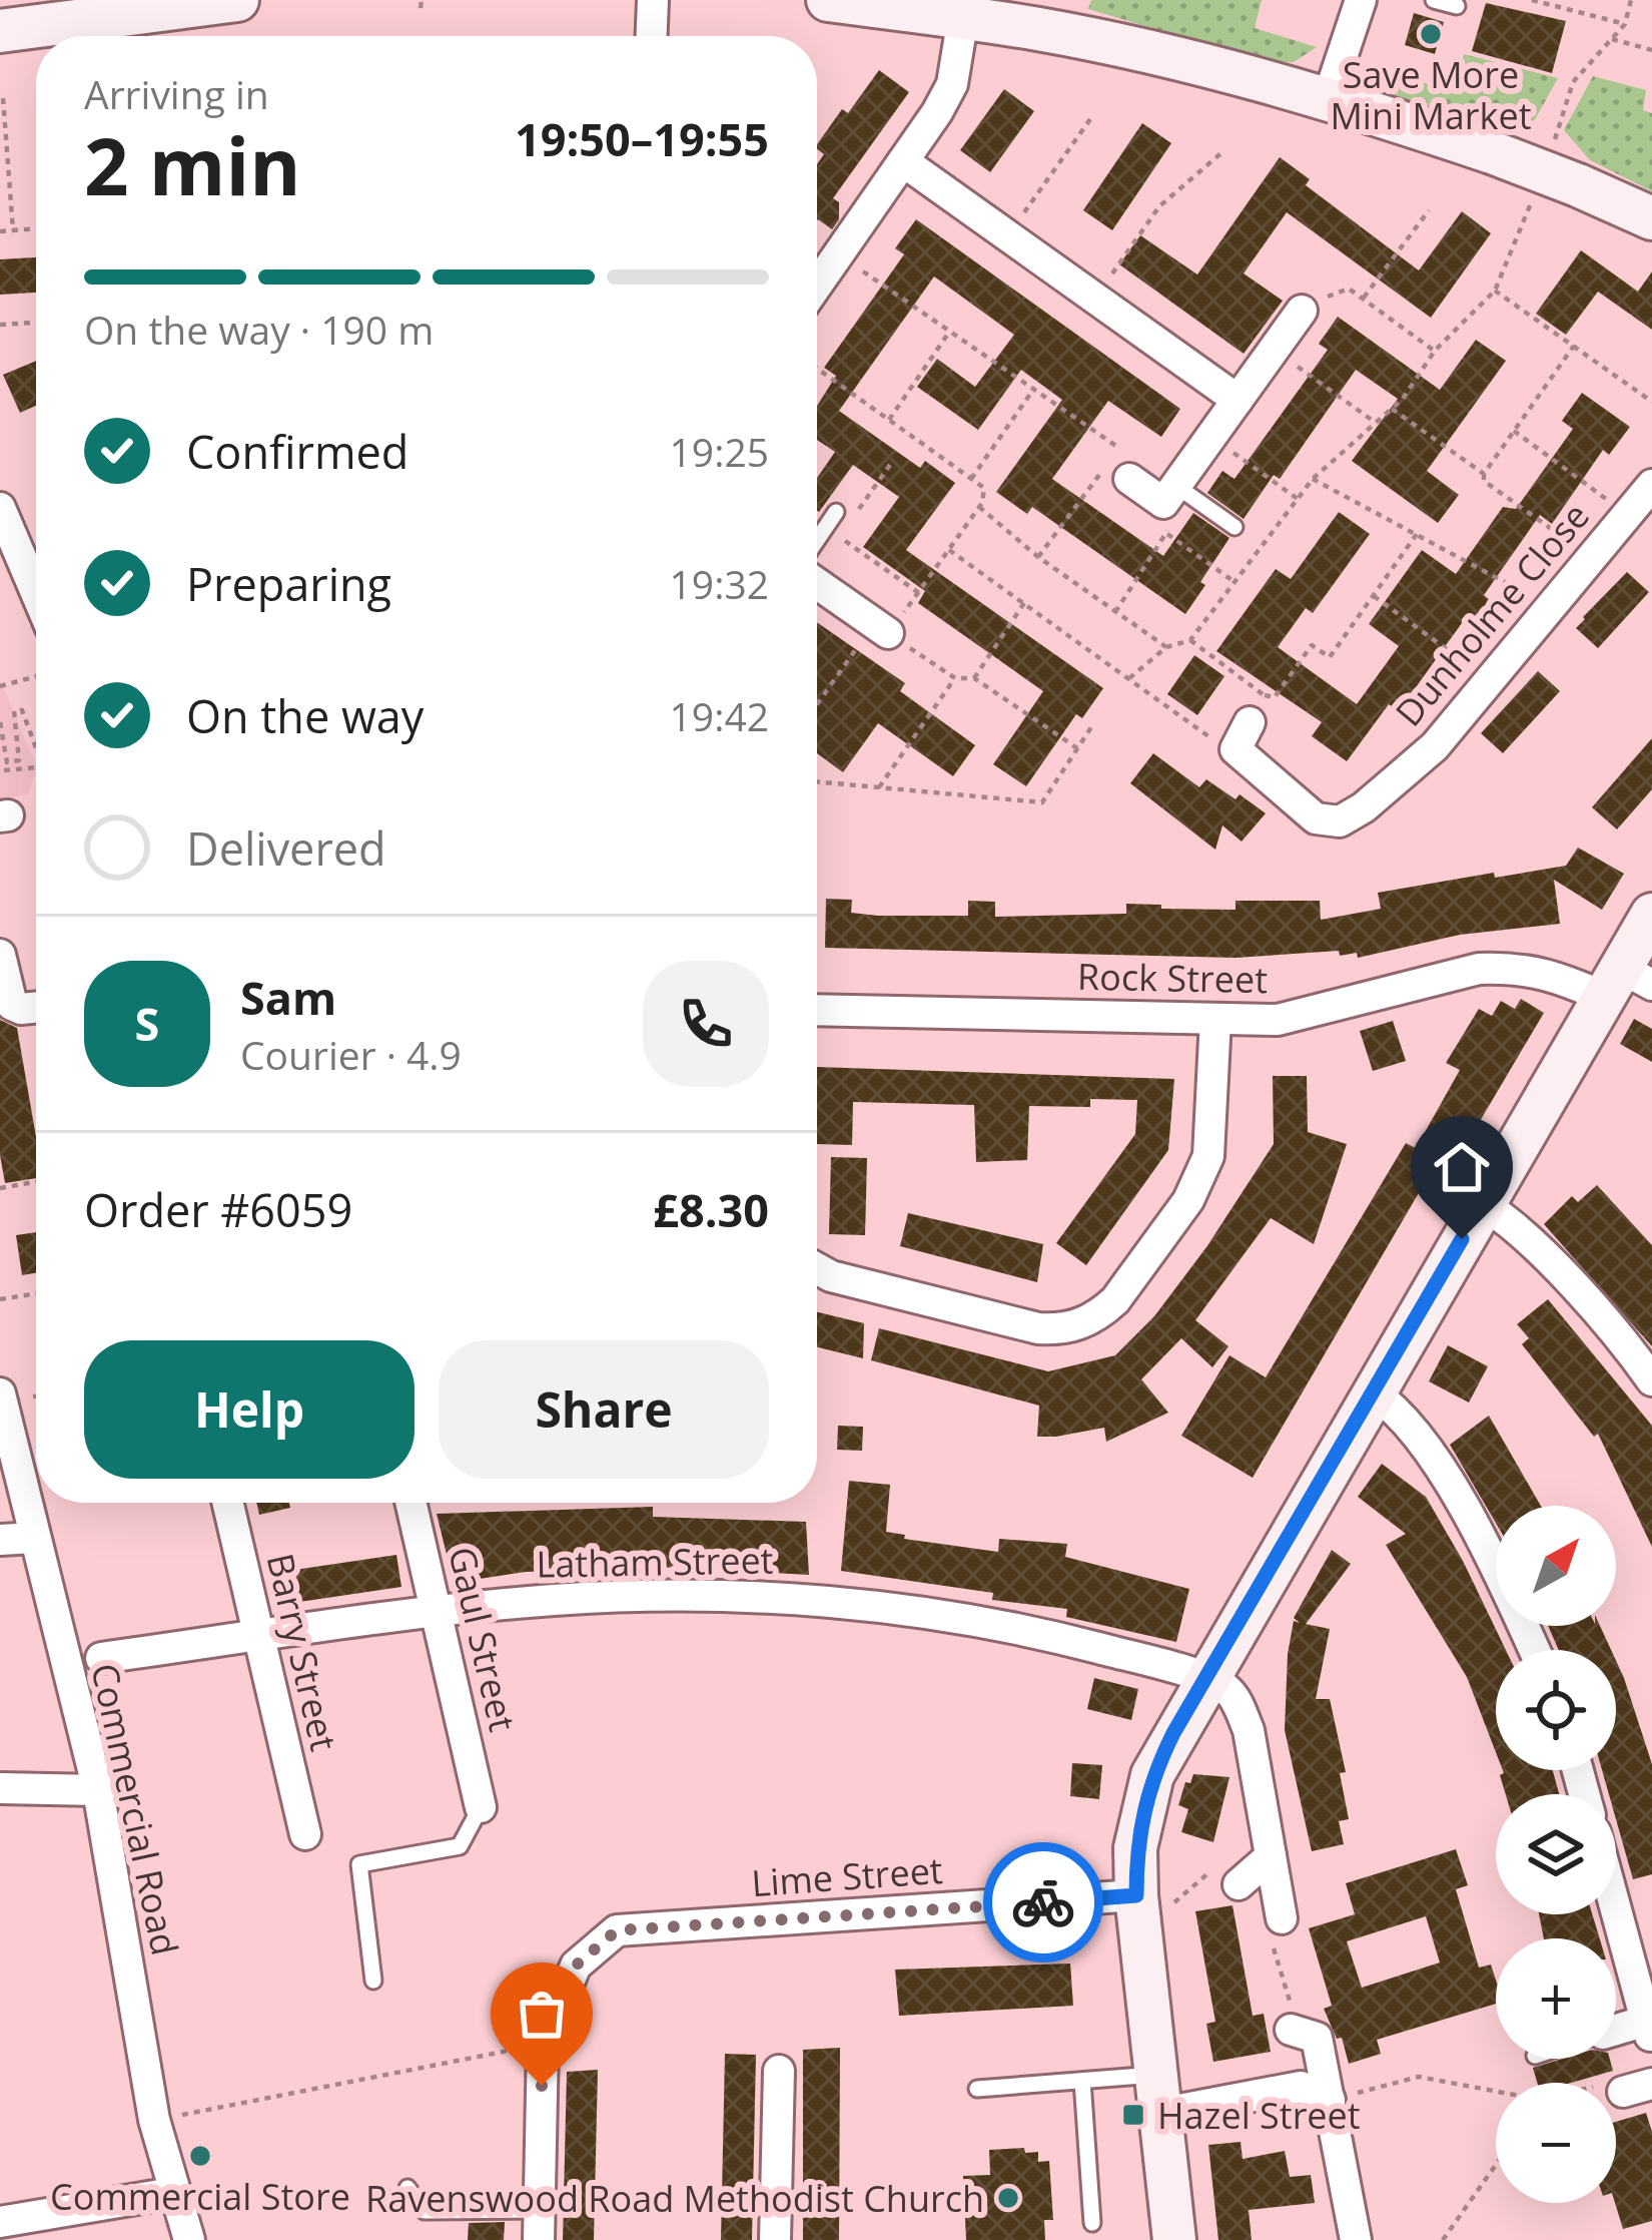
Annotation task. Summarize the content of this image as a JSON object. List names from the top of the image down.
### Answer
{
  "streets": {
    "street": [
      "Dunholme Close",
      "Rock Street",
      "Latham Street",
      "Gaul Street",
      "Barry Street",
      "Commercial Road",
      "Lime Street"
    ]
  },
  "crossings": [
    ["Latham Street", "Gaul Street"],
    ["Latham Street", "Barry Street"]
  ],
  "places": {
    "other": ["Save More Mini Market", "Commercial Store", "Ravenswood Road Methodist Church"],
    "transit": ["Hazel Street"]
  },
  "north": "top right",
  "page": {
    "heading": ["2 min", "Arriving in", "19:50–19:55"],
    "panel": [
      "Sam",
      "Courier · 4.9",
      "Order #6059",
      "£8.30"
    ],
    "bar": "On the way · 190 m",
    "list": [
      ["Confirmed", "19:25"],
      ["Preparing", "19:32"],
      ["On the way", "19:42"],
      "Delivered"
    ],
    "round": "S",
    "buttons": ["Help", "Share"],
    "map_buttons": ["+", "−"]
  }
}
